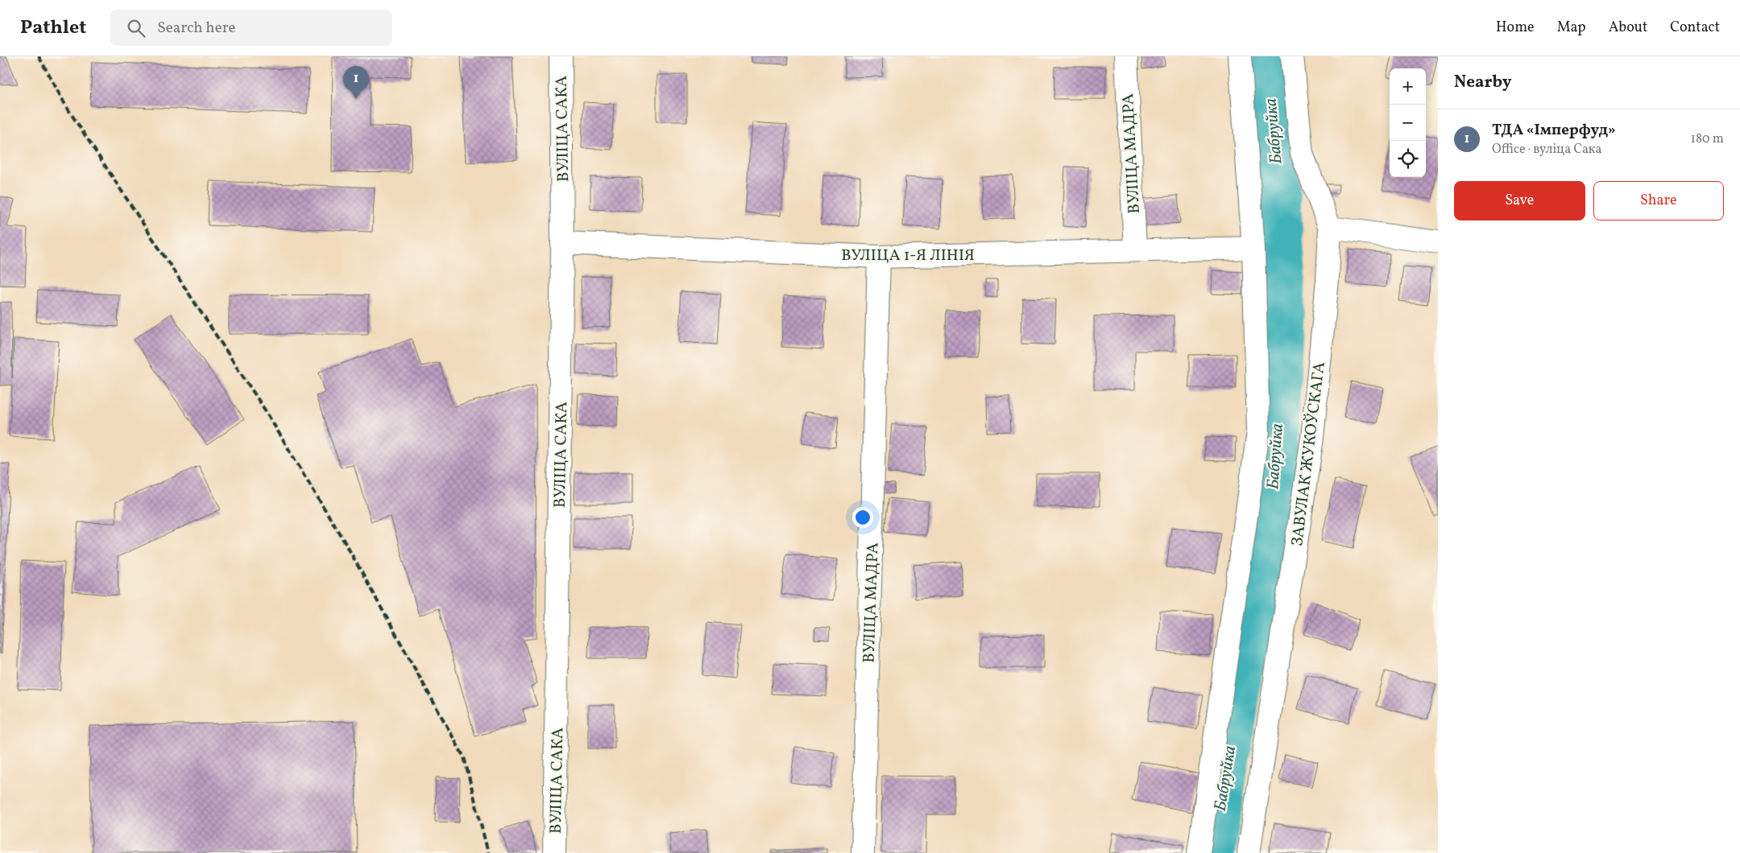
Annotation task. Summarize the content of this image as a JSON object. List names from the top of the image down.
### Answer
{
  "streets": {
    "street": [
      "ВУЛІЦА САКА",
      "ВУЛІЦА МАДРА",
      "ВУЛІЦА 1-Я ЛІНІЯ",
      "ЗАВУЛАК ЖУКОЎСКАГА"
    ]
  },
  "crossings": [
    ["ВУЛІЦА САКА", "ВУЛІЦА 1-Я ЛІНІЯ"],
    ["ВУЛІЦА МАДРА", "ВУЛІЦА 1-Я ЛІНІЯ"]
  ],
  "water": ["Бабруйка"],
  "page": {
    "header": "Pathlet",
    "search": "Search here",
    "nav": [
      "Home",
      "Map",
      "About",
      "Contact"
    ],
    "heading": "Nearby",
    "pins": "1",
    "map_buttons": ["+", "−"],
    "list": [
      {
        "mark": "1",
        "name": "ТДА «Імперфуд»",
        "note": "Office · вуліца Сака",
        "value": "180 m"
      }
    ],
    "buttons": ["Save", "Share"]
  }
}
